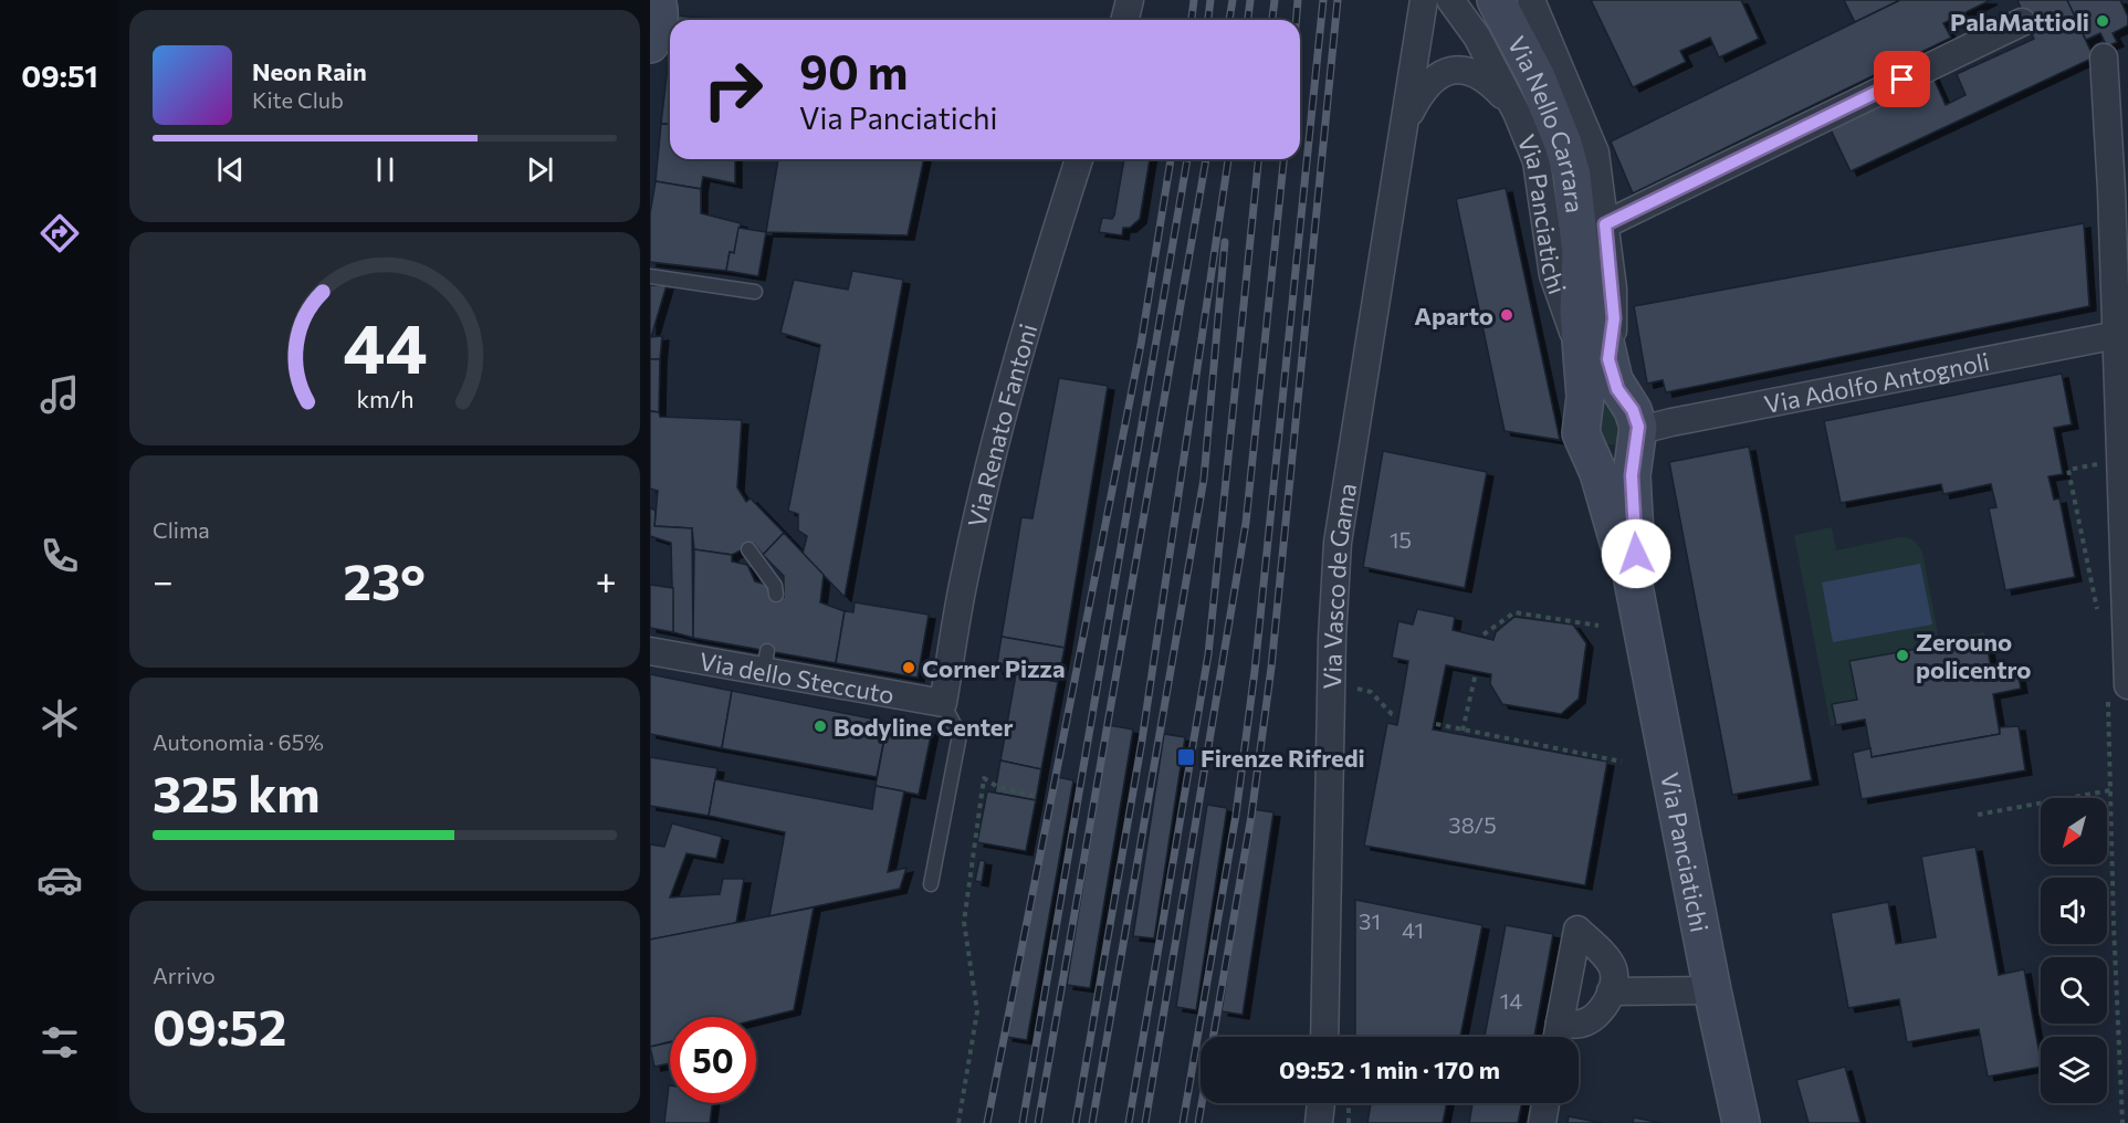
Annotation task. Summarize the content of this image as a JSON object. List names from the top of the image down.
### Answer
{
  "streets": {
    "main road": ["Via Nello Carrara", "Via Panciatichi"],
    "street": [
      "Via Adolfo Antognoli",
      "Via Renato Fantoni",
      "Via Vasco de Gama",
      "Via dello Steccuto"
    ]
  },
  "crossings": [
    ["Via Nello Carrara", "Via Panciatichi"],
    ["Via Panciatichi", "Via Adolfo Antognoli"],
    ["Via Panciatichi", "Via Vasco de Gama"],
    ["Via Renato Fantoni", "Via dello Steccuto"]
  ],
  "places": {
    "other": [
      "PalaMattioli",
      "Aparto",
      "Zerouno policentro",
      "Corner Pizza",
      "Bodyline Center"
    ],
    "transit": ["Firenze Rifredi"]
  },
  "house_numbers": [
    "15",
    "38/5",
    "31",
    "41",
    "14"
  ],
  "north": "bottom left",
  "page": {
    "tabs": "09:51",
    "turn": ["90 m", "Via Panciatichi"],
    "song": ["Neon Rain", "Kite Club"],
    "tile": [
      "Clima",
      ["Autonomia · 65%", "325 km"],
      ["Arrivo", "09:52"]
    ],
    "heat": ["−", "23°", "+"],
    "limit": "50",
    "trip": "09:52 · 1 min · 170 m",
    "gauge": ["44", "km/h"]
  }
}
